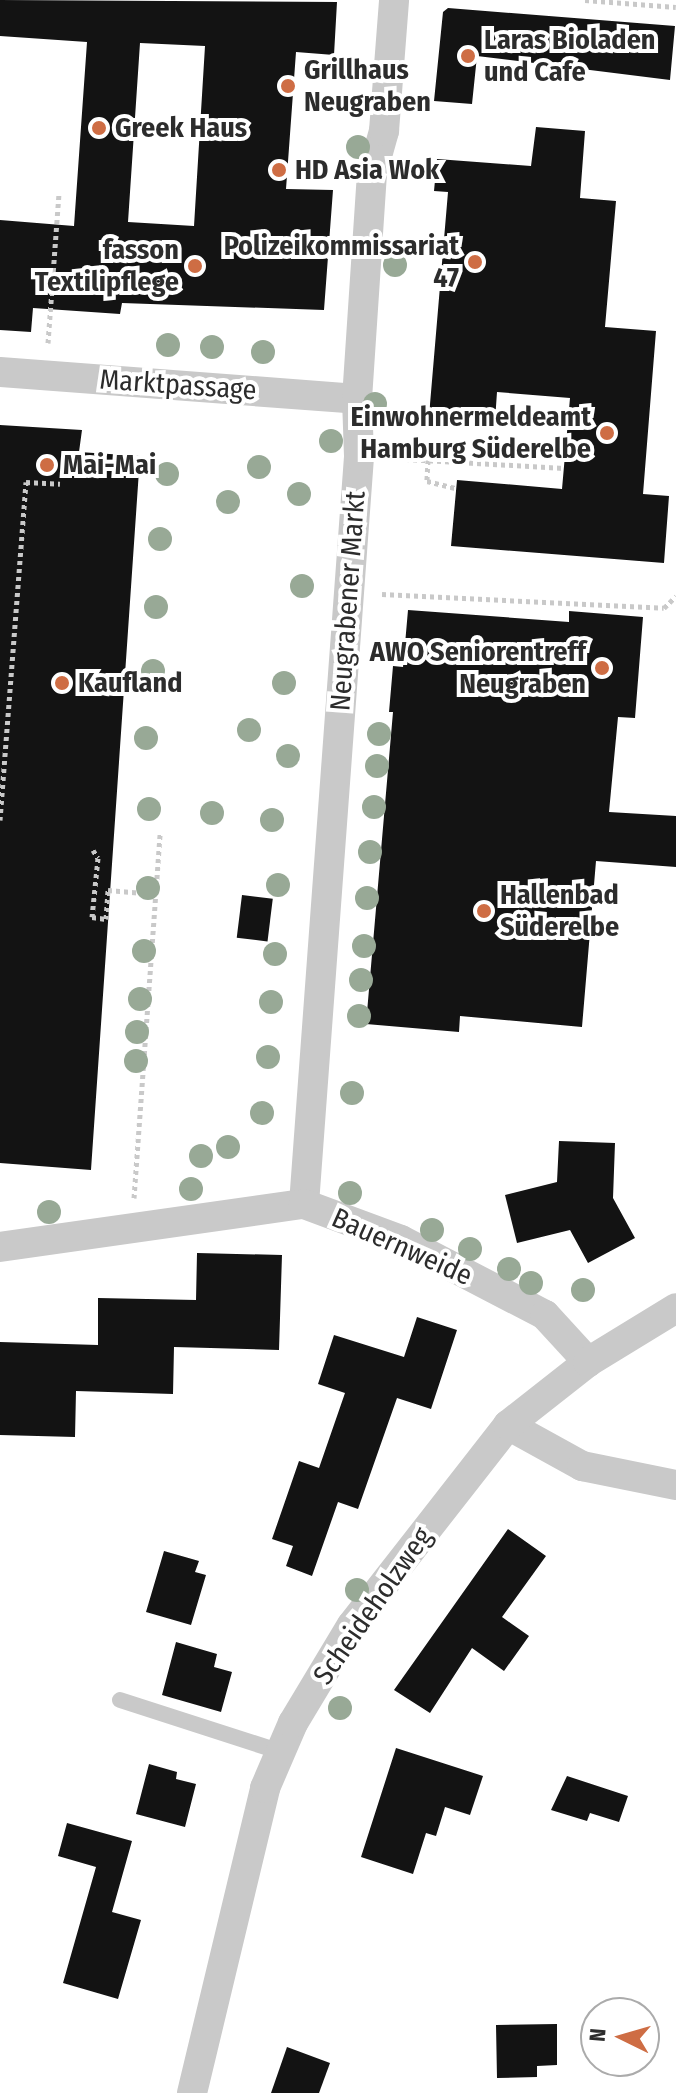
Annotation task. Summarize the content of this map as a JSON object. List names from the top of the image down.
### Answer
{
  "streets": {
    "street": [
      "Marktpassage",
      "Neugrabener Markt",
      "Bauernweide",
      "Scheideholzweg"
    ]
  },
  "crossings": [
    ["Marktpassage", "Neugrabener Markt"],
    ["Neugrabener Markt", "Bauernweide"],
    ["Bauernweide", "Scheideholzweg"]
  ],
  "places": [
    "Laras Bioladen und Cafe",
    "Grillhaus Neugraben",
    "Greek Haus",
    "HD Asia Wok",
    "Polizeikommissariat 47",
    "fasson Textilipflege",
    "Einwohnermeldeamt Hamburg Süderelbe",
    "Mai-Mai",
    "AWO Seniorentreff Neugraben",
    "Kaufland",
    "Hallenbad Süderelbe"
  ],
  "north": "left"
}
